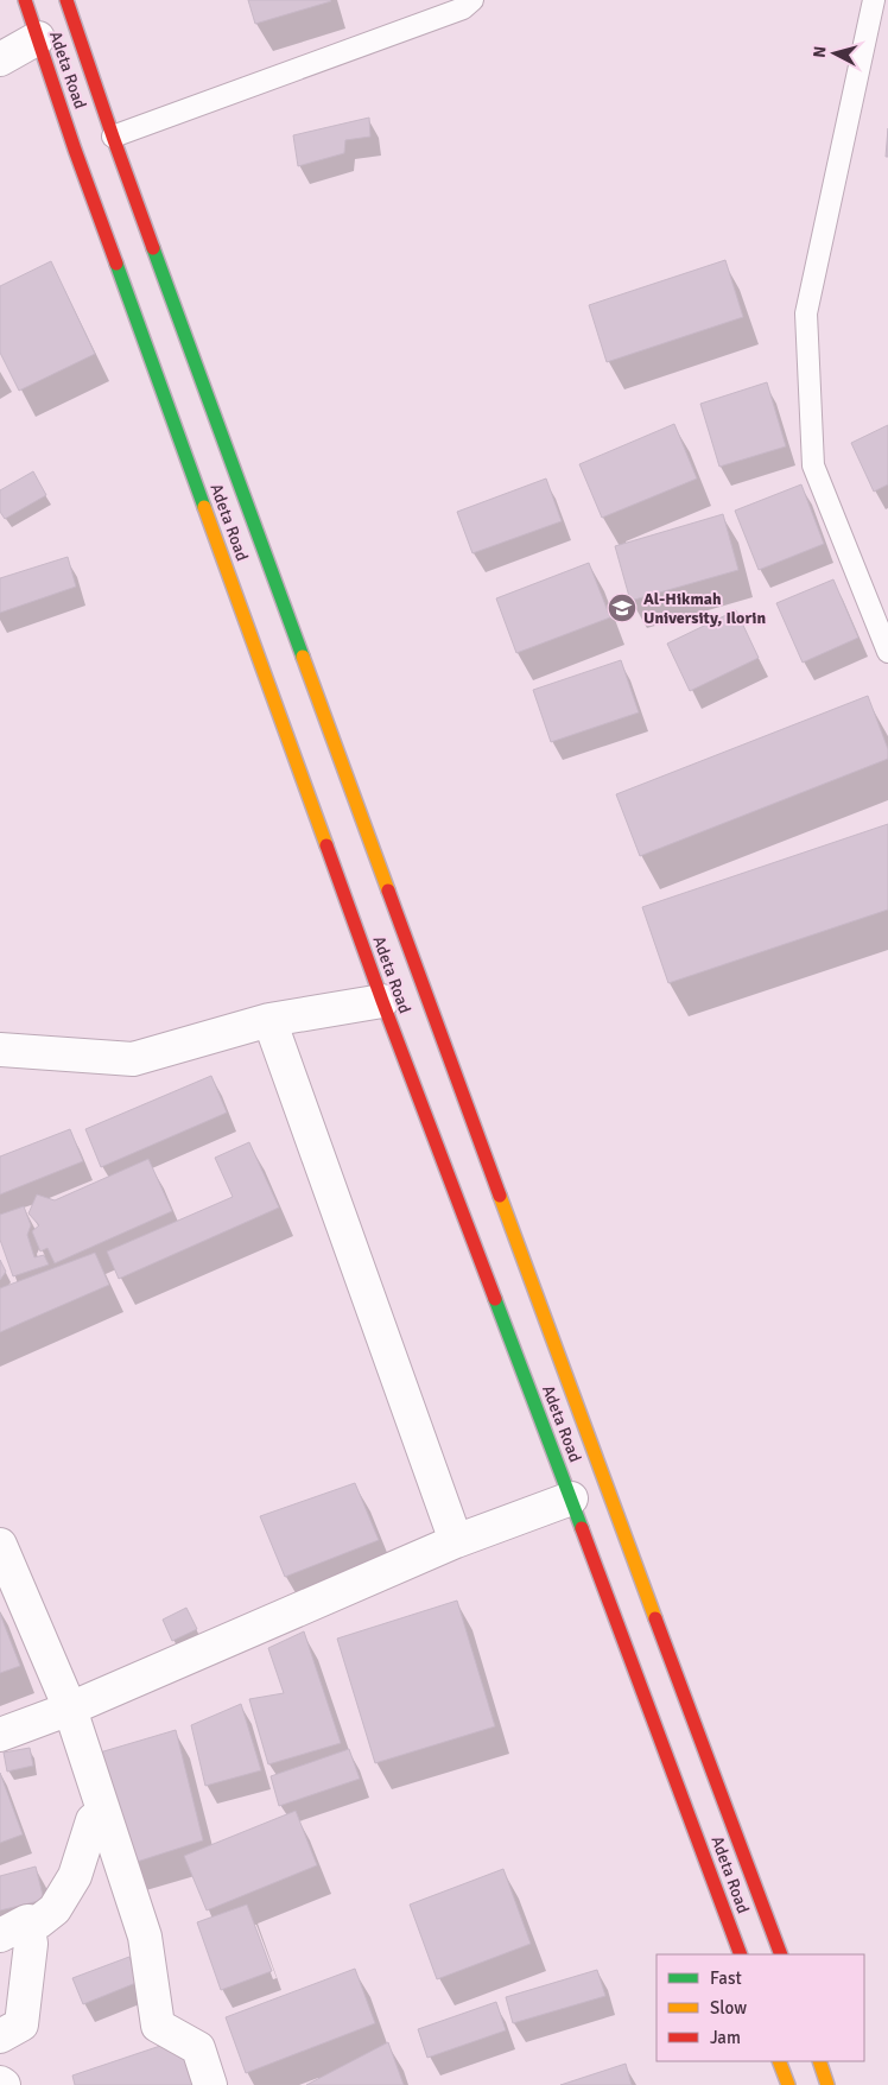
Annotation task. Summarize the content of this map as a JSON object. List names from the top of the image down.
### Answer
{
  "streets": {
    "main road": ["Adeta Road"]
  },
  "places": {
    "school or university": ["Al-Hikmah University, Ilorin"]
  },
  "legend": ["Fast", "Slow", "Jam"],
  "north": "left"
}
